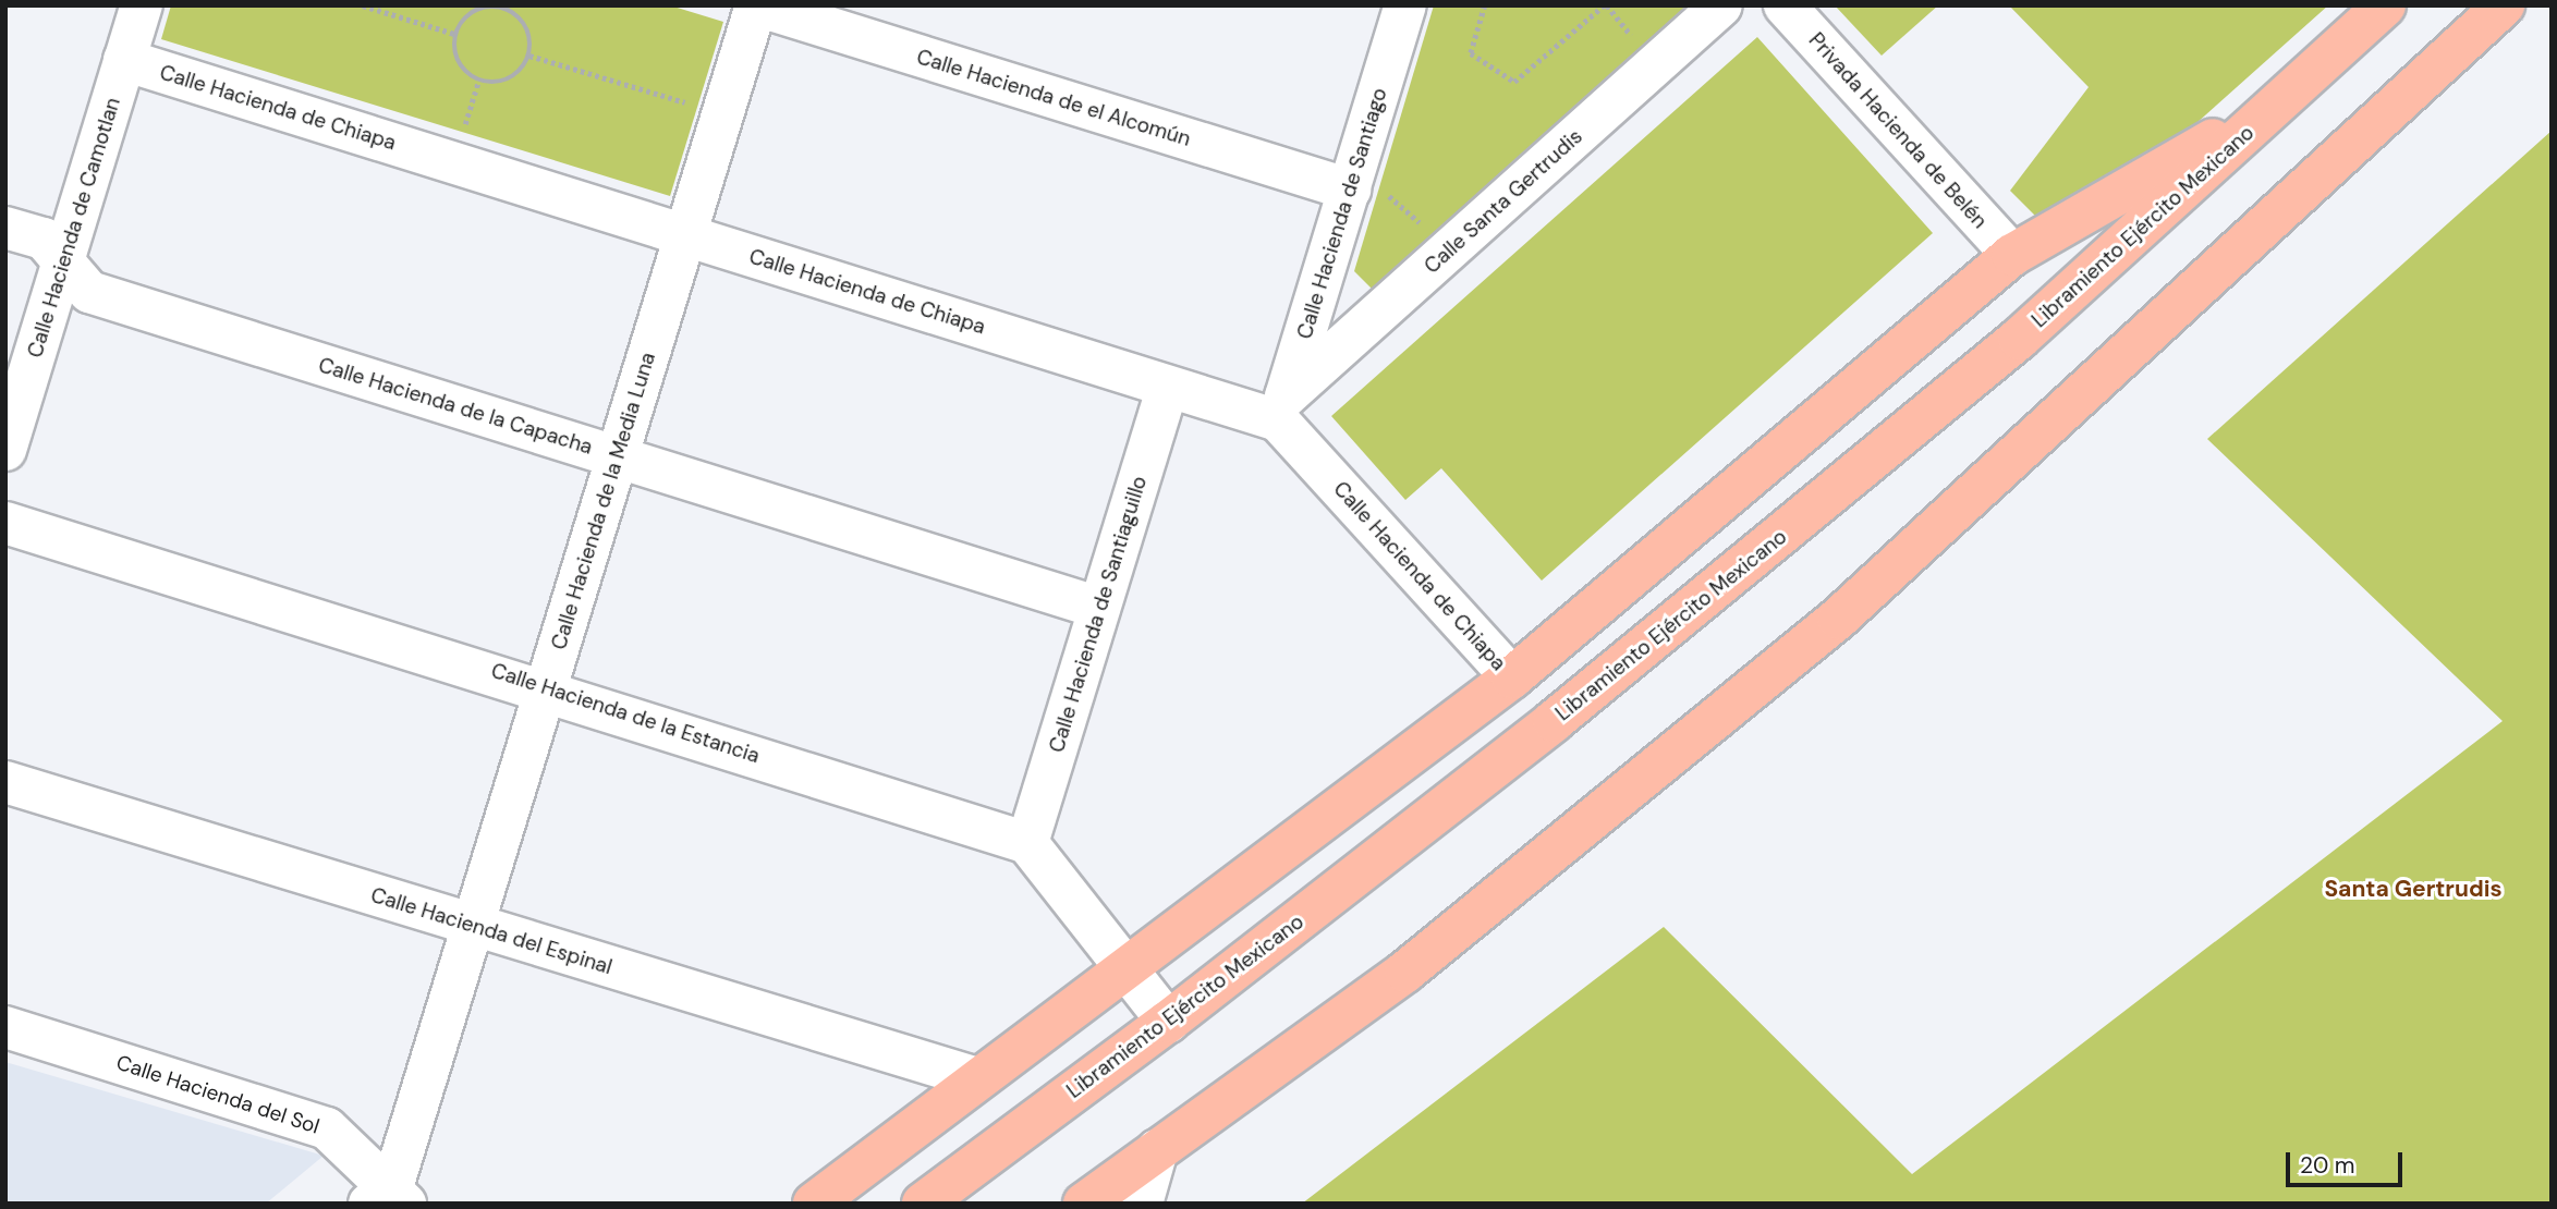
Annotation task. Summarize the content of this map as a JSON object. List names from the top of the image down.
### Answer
{
  "streets": {
    "highway": ["Libramiento Ejército Mexicano"],
    "street": [
      "Calle Hacienda de el Alcomún",
      "Calle Hacienda de Chiapa",
      "Privada Hacienda de Belén",
      "Calle Santa Gertrudis",
      "Calle Hacienda de Santiago",
      "Calle Hacienda de Camotlan",
      "Calle Hacienda de la Capacha",
      "Calle Hacienda de la Media Luna",
      "Calle Hacienda de Santiaguillo",
      "Calle Hacienda de la Estancia",
      "Calle Hacienda del Espinal",
      "Calle Hacienda del Sol"
    ]
  },
  "crossings": [
    ["Calle Hacienda de el Alcomún", "Calle Hacienda de Santiago"],
    ["Calle Hacienda de el Alcomún", "Calle Hacienda de la Media Luna"],
    ["Calle Hacienda de Chiapa", "Calle Santa Gertrudis"],
    ["Calle Hacienda de Chiapa", "Calle Hacienda de Santiago"],
    ["Calle Hacienda de Chiapa", "Calle Hacienda de Camotlan"],
    ["Calle Hacienda de Chiapa", "Calle Hacienda de la Media Luna"],
    ["Calle Hacienda de Chiapa", "Calle Hacienda de Santiaguillo"],
    ["Calle Santa Gertrudis", "Calle Hacienda de Santiago"],
    ["Calle Hacienda de Camotlan", "Calle Hacienda de la Capacha"],
    ["Calle Hacienda de la Capacha", "Calle Hacienda de la Media Luna"],
    ["Calle Hacienda de la Capacha", "Calle Hacienda de Santiaguillo"],
    ["Calle Hacienda de la Media Luna", "Calle Hacienda de la Estancia"],
    ["Calle Hacienda de la Media Luna", "Calle Hacienda del Espinal"],
    ["Calle Hacienda de la Media Luna", "Calle Hacienda del Sol"],
    ["Calle Hacienda de Santiaguillo", "Calle Hacienda de la Estancia"]
  ],
  "districts": ["Santa Gertrudis"],
  "scale_bar": "20 m"
}
